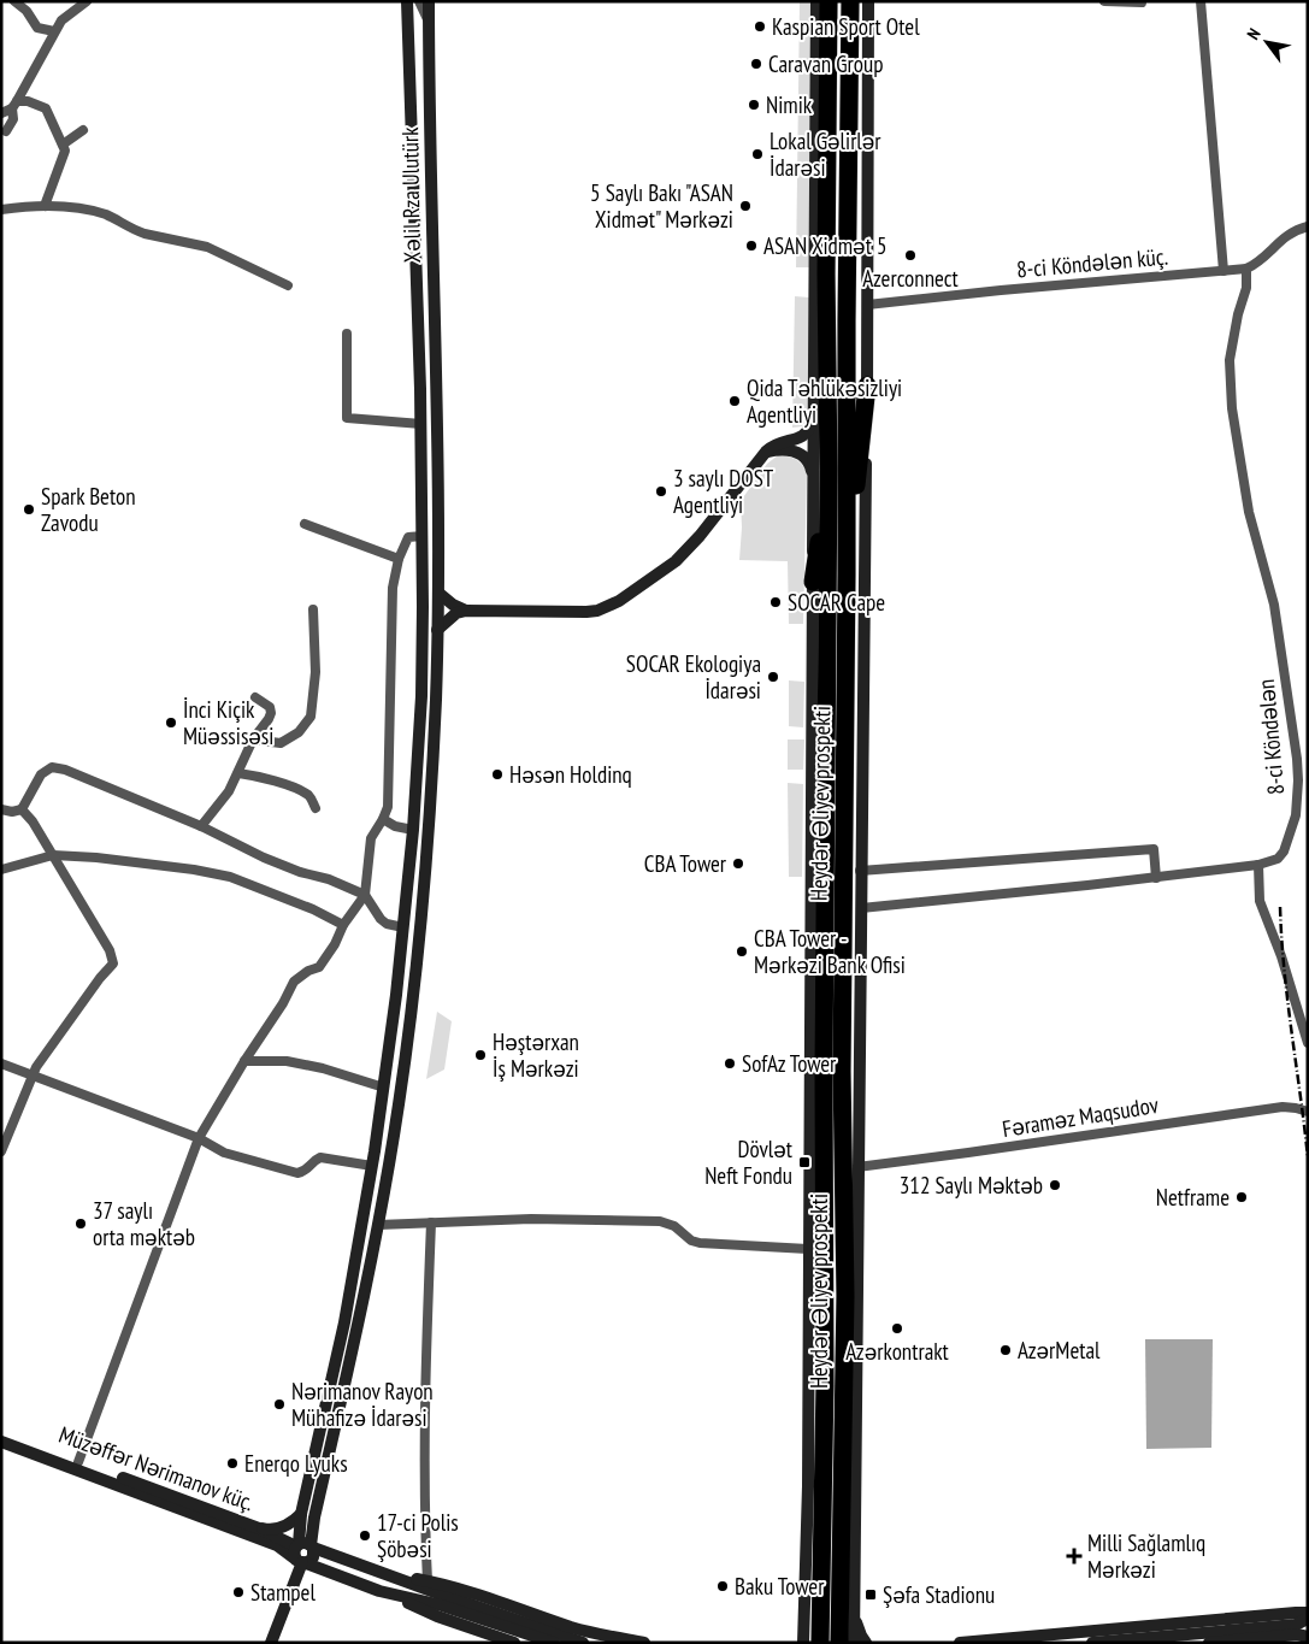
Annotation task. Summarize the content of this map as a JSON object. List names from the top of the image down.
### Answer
{
  "streets": {
    "highway": ["Heydər Əliyev prospekti"],
    "main road": ["Xəlil Rza Ulutürk", "Müzəffər Nərimanov küç."],
    "street": ["8-ci Köndələn küç.", "8-ci Köndələn", "Fəraməz Maqsudov"]
  },
  "crossings": [
    ["Xəlil Rza Ulutürk", "Müzəffər Nərimanov küç."],
    ["8-ci Köndələn küç.", "8-ci Köndələn"]
  ],
  "places": {
    "other": [
      "Kaspian Sport Otel",
      "Caravan Group",
      "Nimik",
      "Lokal Gəlirlər İdarəsi",
      "5 Saylı Bakı \"ASAN Xidmət\" Mərkəzi",
      "ASAN Xidmət 5",
      "Azerconnect",
      "Qida Təhlükəsizliyi Agentliyi",
      "3 saylı DOST Agentliyi",
      "Spark Beton Zavodu",
      "SOCAR Cape",
      "SOCAR Ekologiya İdarəsi",
      "İnci Kiçik Müəssisəsi",
      "Həsən Holdinq",
      "CBA Tower",
      "CBA Tower - Mərkəzi Bank Ofisi",
      "Həştərxan İş Mərkəzi",
      "SofAz Tower",
      "312 Saylı Məktəb",
      "Netframe",
      "37 saylı orta məktəb",
      "Azərkontrakt",
      "AzərMetal",
      "Nərimanov Rayon Mühafizə İdarəsi",
      "Enerqo Lyuks",
      "17-ci Polis Şöbəsi",
      "Baku Tower",
      "Stampel"
    ],
    "transit": ["Dövlət Neft Fondu", "Şəfa Stadionu"],
    "health": ["Milli Sağlamlıq Mərkəzi"]
  },
  "north": "top left"
}
